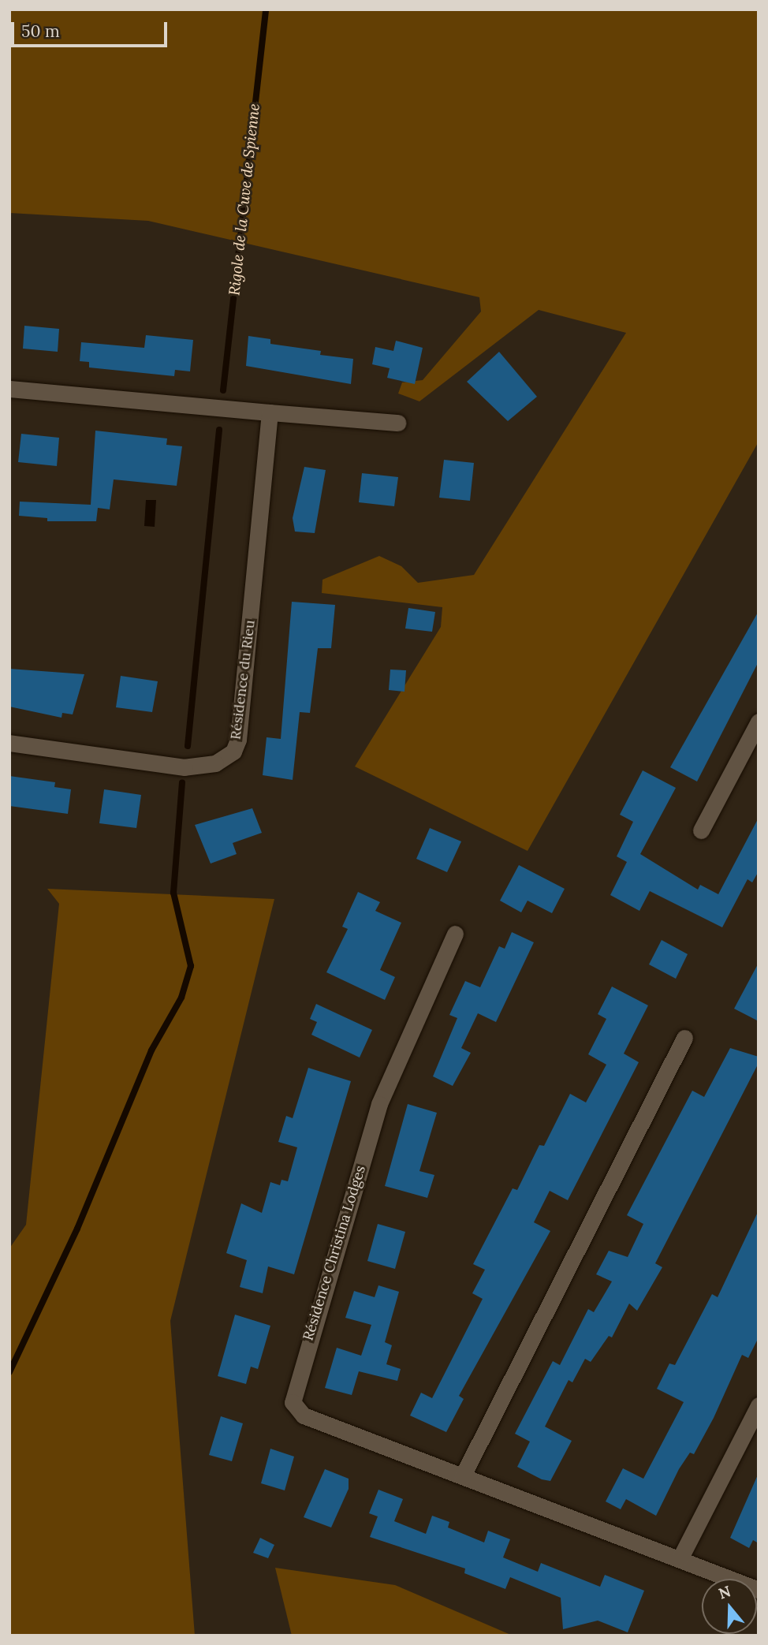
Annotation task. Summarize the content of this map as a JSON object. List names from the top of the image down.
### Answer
{
  "streets": {
    "street": ["Résidence du Rieu", "Résidence Christina Lodges"]
  },
  "water": ["Rigole de la Cuve de Spienne"],
  "scale_bar": "50 m",
  "north": "top"
}
